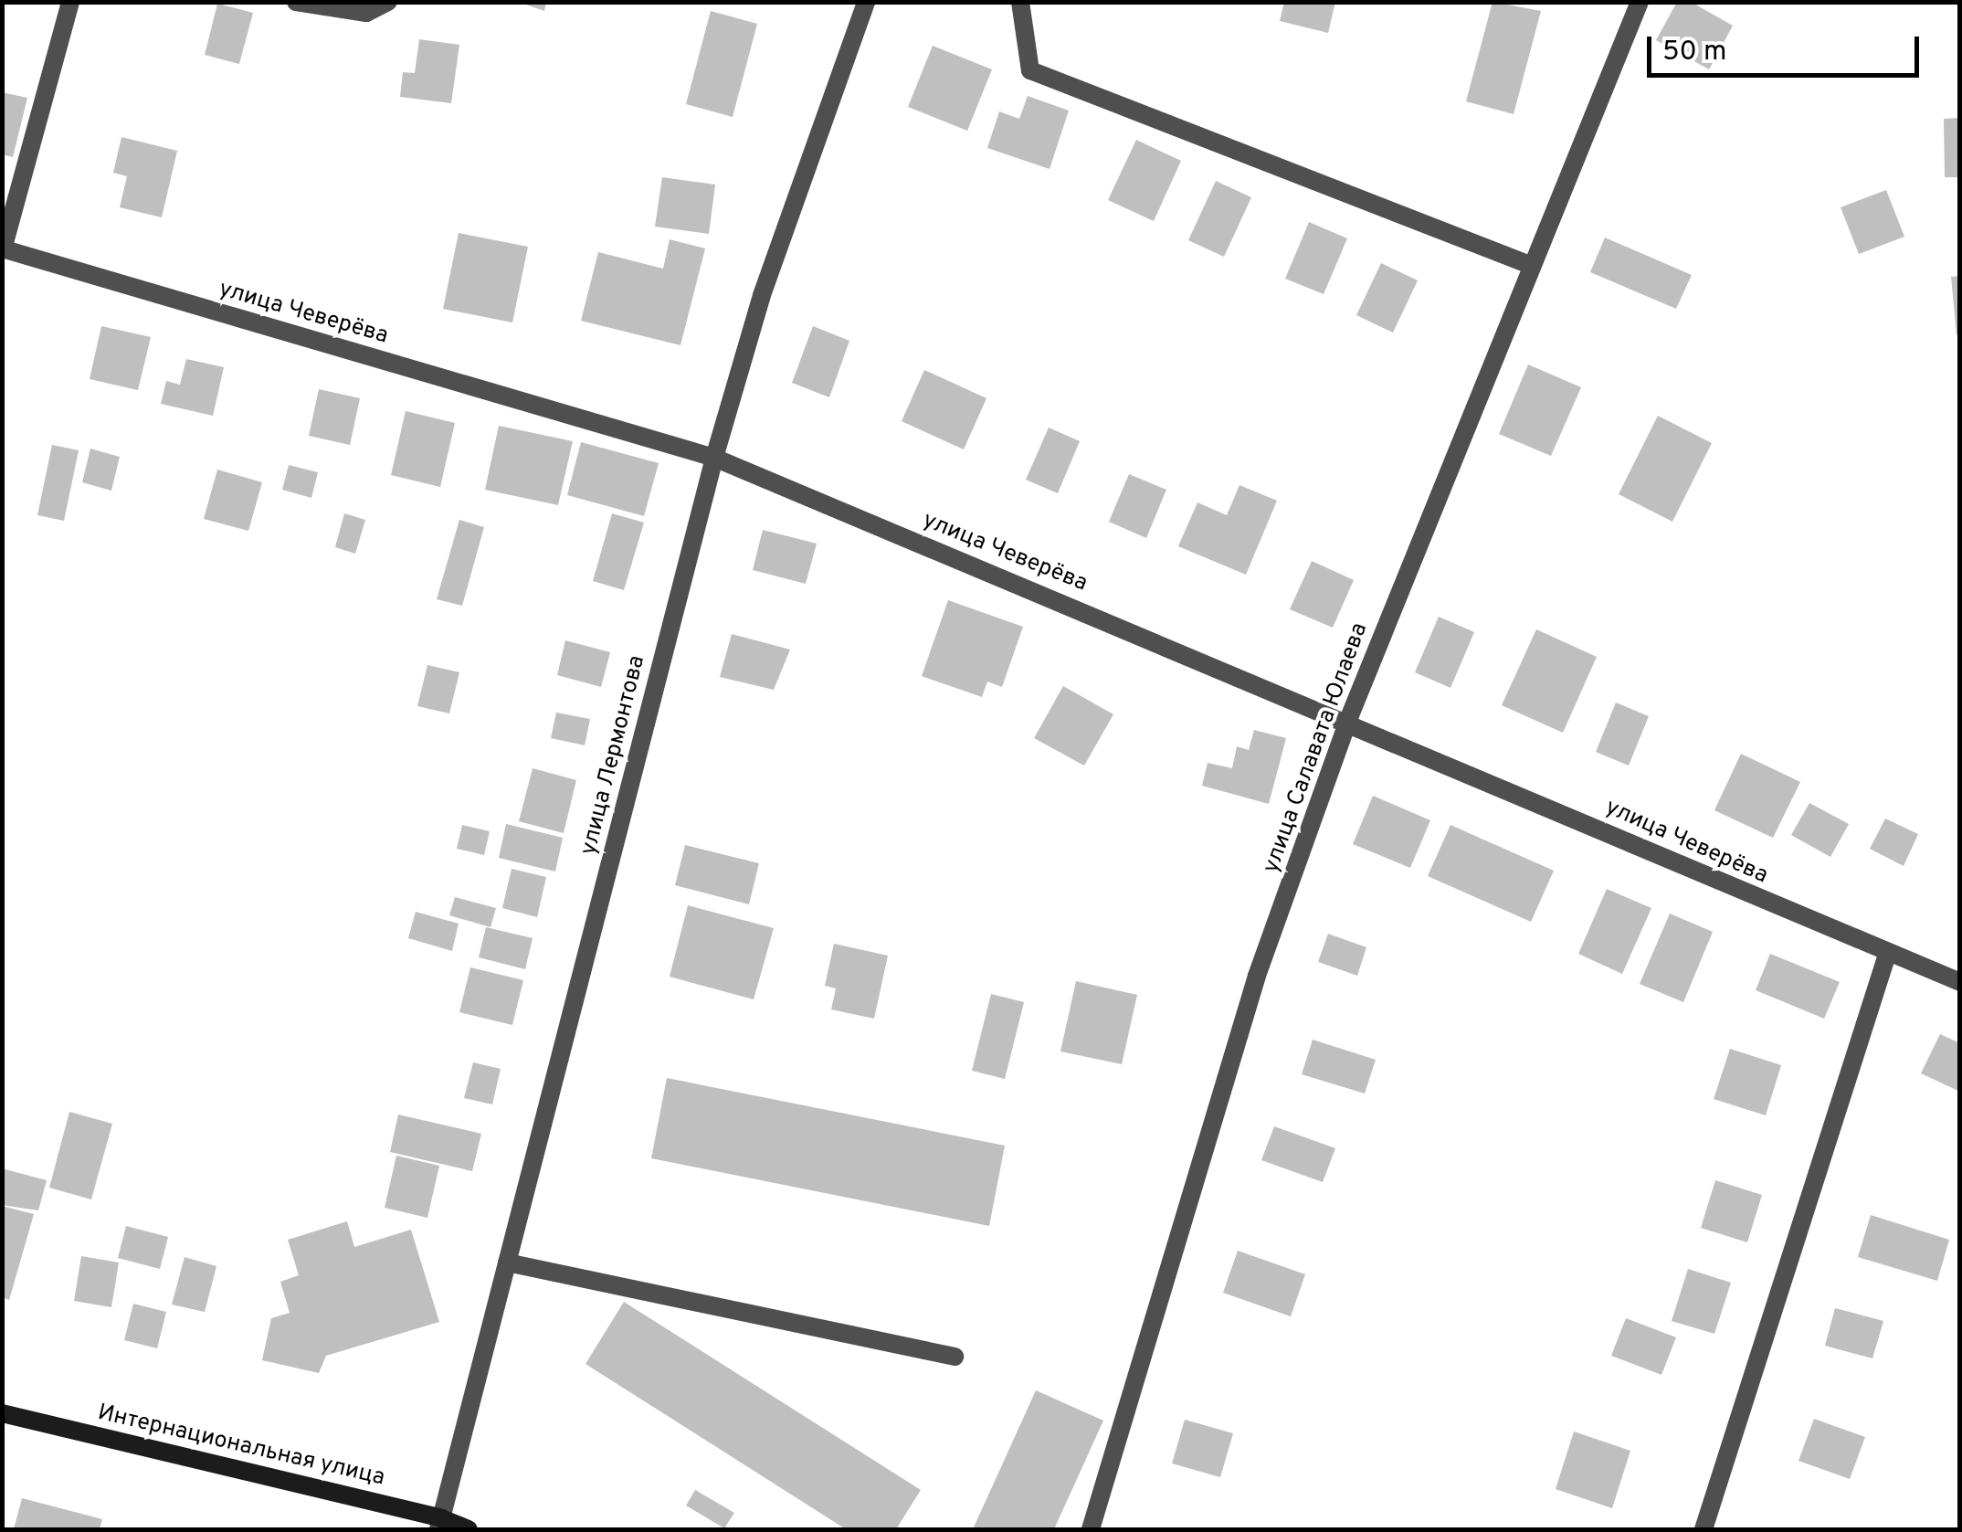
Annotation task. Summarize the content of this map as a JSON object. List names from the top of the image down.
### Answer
{
  "streets": {
    "main road": ["Интернациональная улица"],
    "street": ["улица Чеверёва", "улица Салавата Юлаева", "улица Лермонтова"]
  },
  "crossings": [
    ["улица Чеверёва", "улица Салавата Юлаева"],
    ["улица Чеверёва", "улица Лермонтова"],
    ["улица Лермонтова", "Интернациональная улица"]
  ],
  "scale_bar": "50 m"
}
